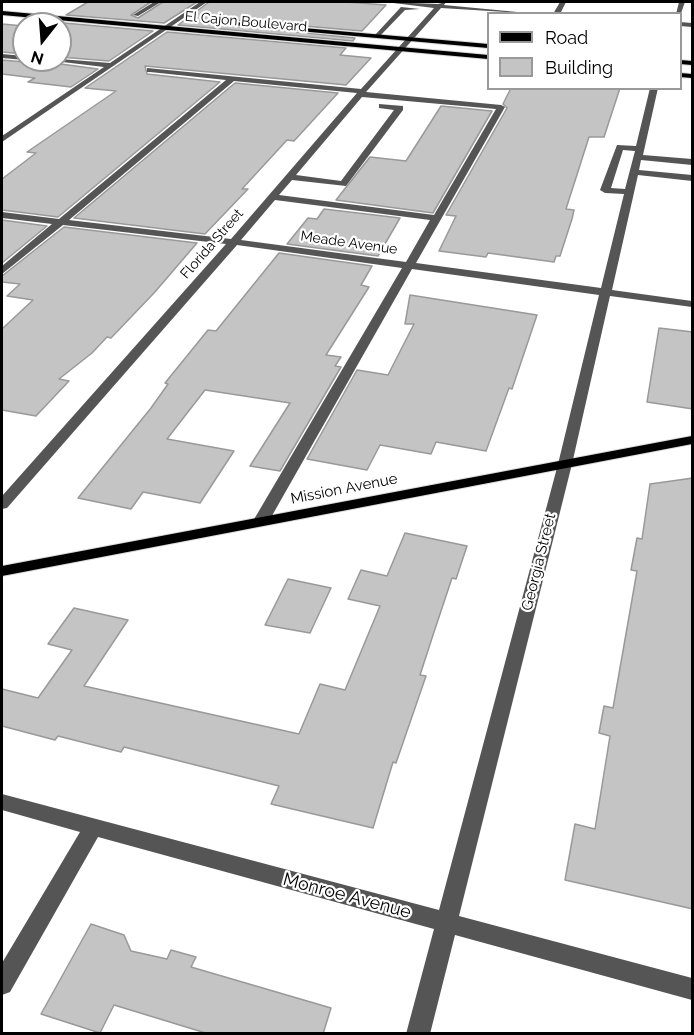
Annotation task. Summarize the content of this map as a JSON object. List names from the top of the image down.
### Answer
{
  "streets": {
    "main road": ["El Cajon Boulevard", "Mission Avenue"],
    "street": [
      "Meade Avenue",
      "Florida Street",
      "Georgia Street",
      "Monroe Avenue"
    ]
  },
  "crossings": [
    ["El Cajon Boulevard", "Florida Street"],
    ["Meade Avenue", "Florida Street"],
    ["Meade Avenue", "Georgia Street"],
    ["Mission Avenue", "Georgia Street"],
    ["Georgia Street", "Monroe Avenue"]
  ],
  "legend": ["Road", "Building"],
  "north": "bottom"
}
